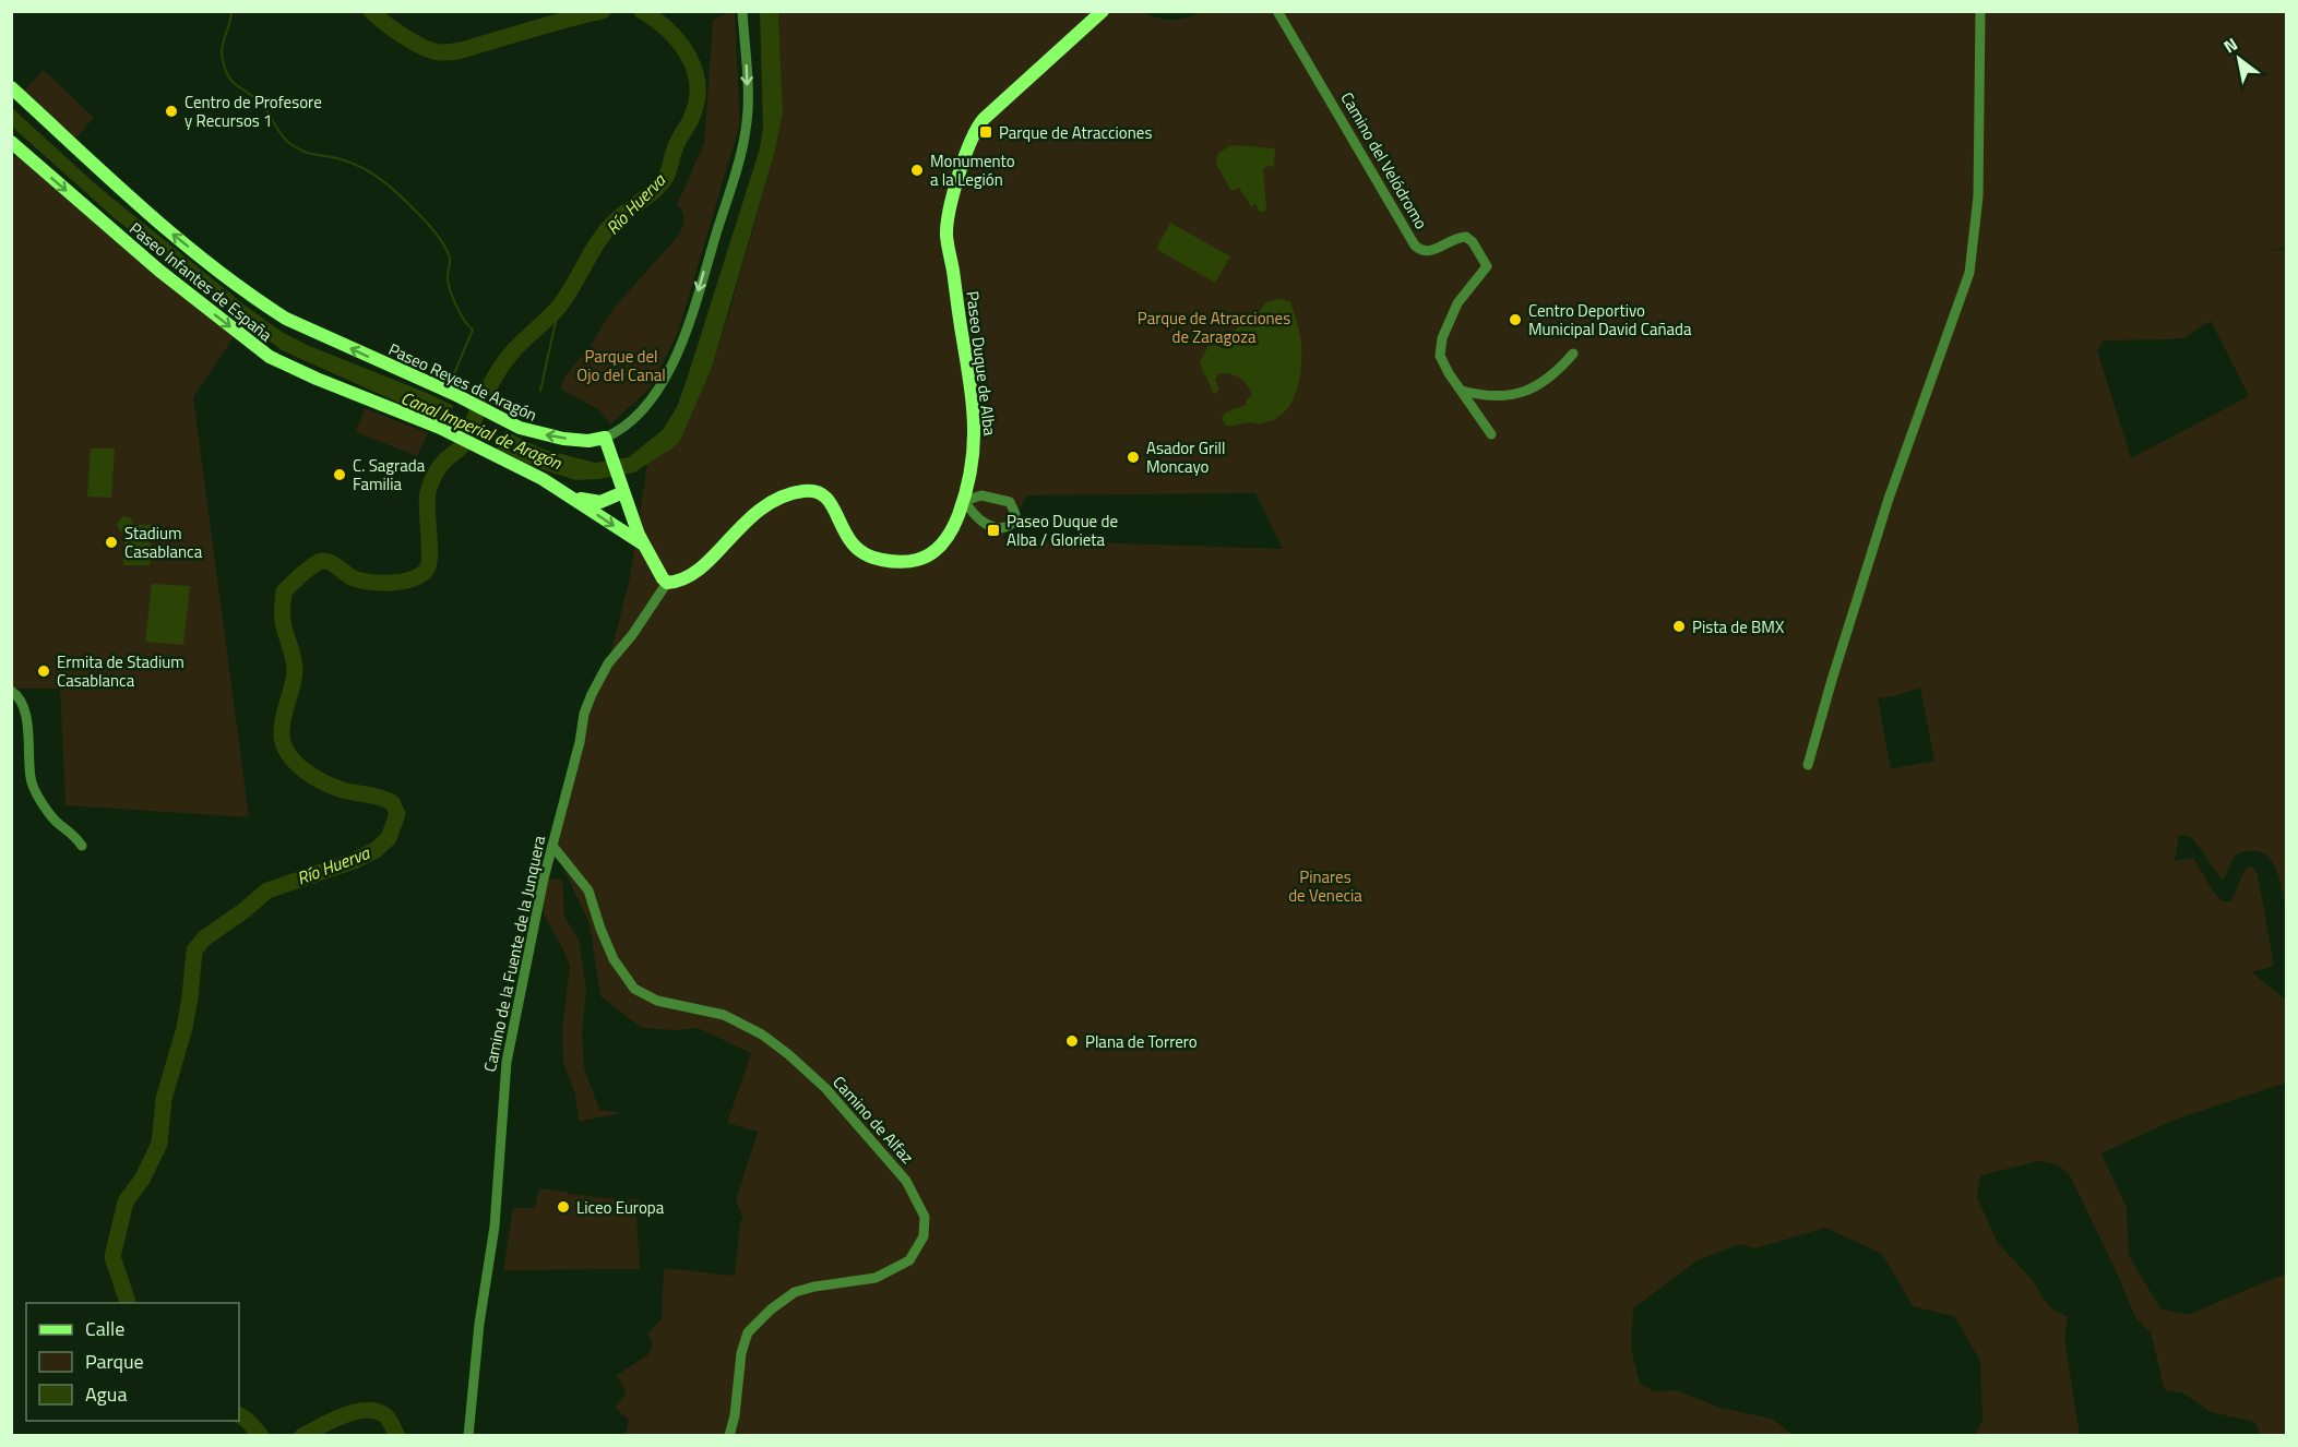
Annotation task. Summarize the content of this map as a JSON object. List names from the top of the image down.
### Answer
{
  "streets": {
    "street": [
      "Camino del Velódromo",
      "Paseo Infantes de España",
      "Paseo Duque de Alba",
      "Paseo Reyes de Aragón",
      "Camino de la Fuente de la Junquera",
      "Camino de Alfaz"
    ]
  },
  "crossings": [
    ["Paseo Infantes de España", "Paseo Duque de Alba"],
    ["Paseo Infantes de España", "Paseo Reyes de Aragón"],
    ["Paseo Infantes de España", "Camino de la Fuente de la Junquera"],
    ["Paseo Duque de Alba", "Camino de la Fuente de la Junquera"],
    ["Camino de la Fuente de la Junquera", "Camino de Alfaz"]
  ],
  "one_way": ["Paseo Infantes de España", "Paseo Reyes de Aragón"],
  "water": ["Río Huerva", "Canal Imperial de Aragón"],
  "parks": ["Parque de Atracciones de Zaragoza", "Parque del Ojo del Canal", "Pinares de Venecia"],
  "places": {
    "other": [
      "Centro de Profesore y Recursos 1",
      "Monumento a la Legión",
      "Centro Deportivo Municipal David Cañada",
      "Asador Grill Moncayo",
      "C. Sagrada Familia",
      "Stadium Casablanca",
      "Pista de BMX",
      "Ermita de Stadium Casablanca",
      "Plana de Torrero",
      "Liceo Europa"
    ],
    "transit": ["Parque de Atracciones", "Paseo Duque de Alba / Glorieta"]
  },
  "legend": ["Calle", "Parque", "Agua"],
  "north": "top left"
}
